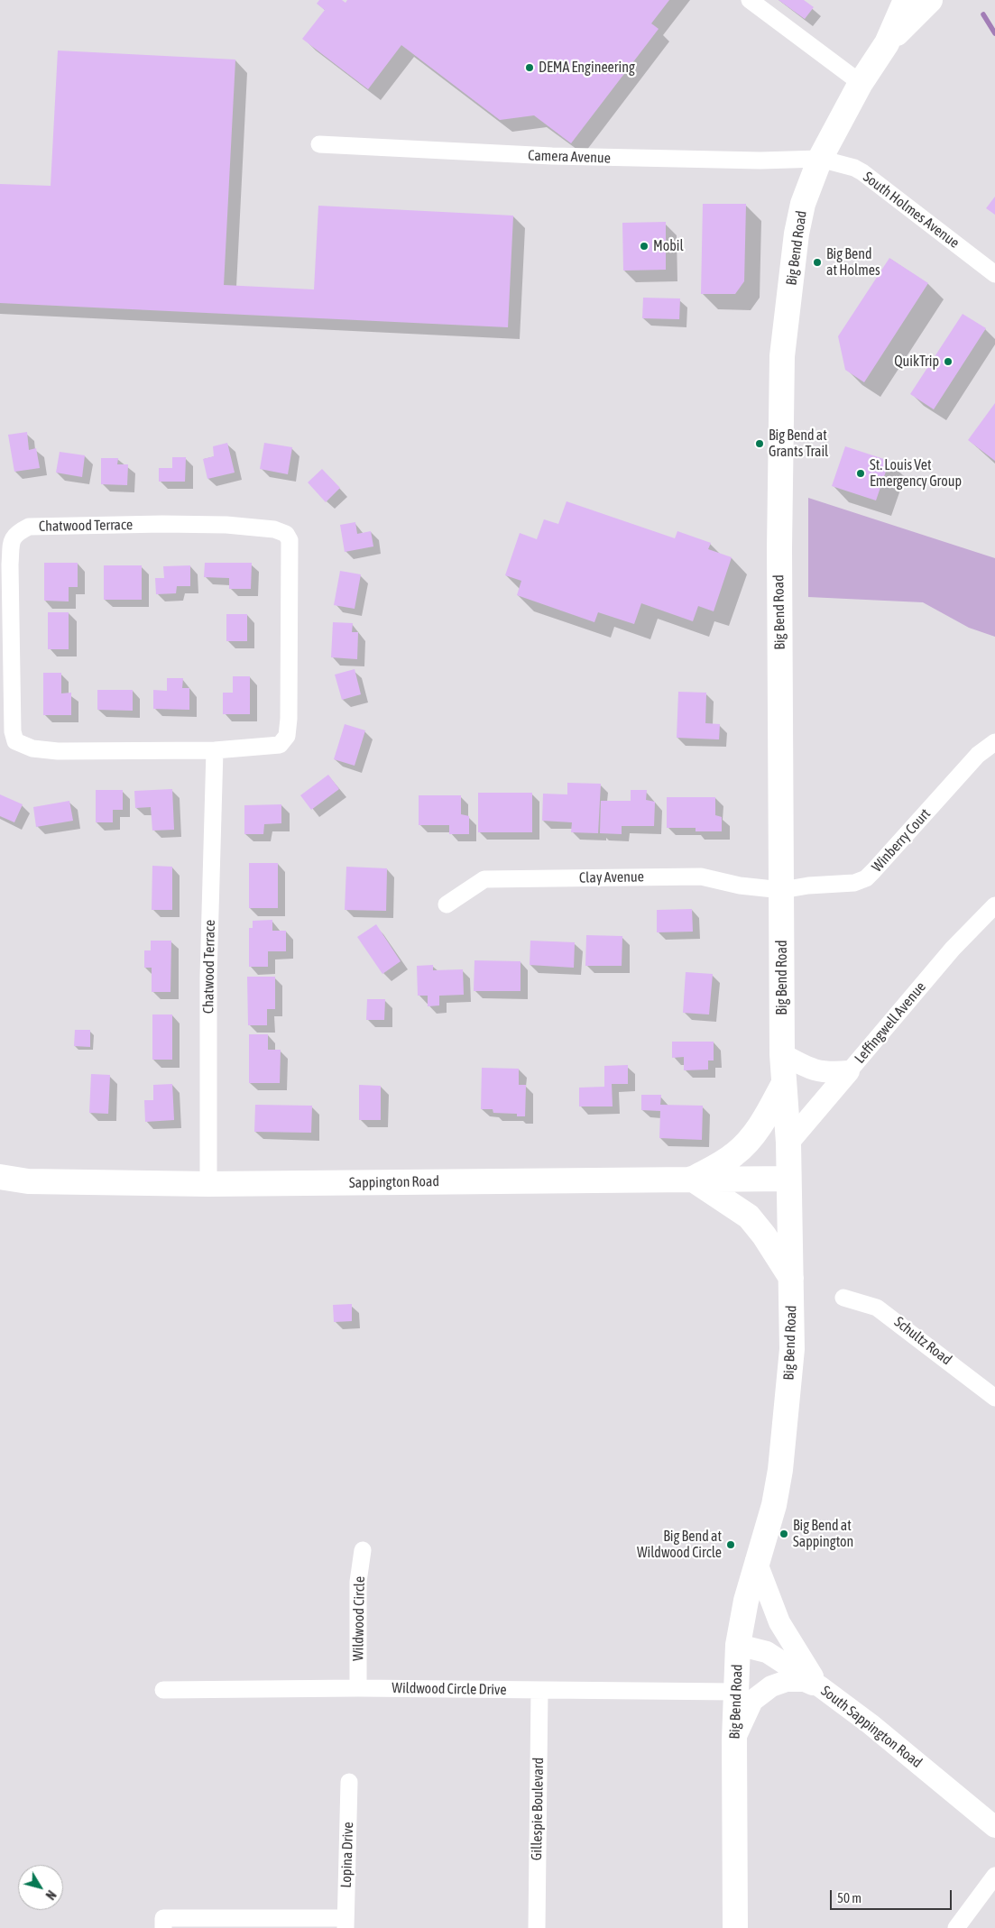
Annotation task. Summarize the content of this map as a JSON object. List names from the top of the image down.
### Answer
{
  "streets": {
    "main road": ["Big Bend Road", "Sappington Road"],
    "street": [
      "Camera Avenue",
      "South Holmes Avenue",
      "Chatwood Terrace",
      "Winberry Court",
      "Clay Avenue",
      "Leffingwell Avenue",
      "Schultz Road",
      "Wildwood Circle",
      "Wildwood Circle Drive",
      "South Sappington Road",
      "Gillespie Boulevard",
      "Lopina Drive"
    ]
  },
  "crossings": [
    ["Camera Avenue", "South Holmes Avenue"],
    ["Camera Avenue", "Big Bend Road"],
    ["South Holmes Avenue", "Big Bend Road"],
    ["Big Bend Road", "Winberry Court"],
    ["Big Bend Road", "Clay Avenue"],
    ["Big Bend Road", "Leffingwell Avenue"],
    ["Big Bend Road", "Sappington Road"],
    ["Big Bend Road", "Wildwood Circle Drive"],
    ["Big Bend Road", "South Sappington Road"],
    ["Chatwood Terrace", "Sappington Road"],
    ["Winberry Court", "Clay Avenue"],
    ["Wildwood Circle", "Wildwood Circle Drive"],
    ["Wildwood Circle Drive", "Gillespie Boulevard"]
  ],
  "places": [
    "DEMA Engineering",
    "Mobil",
    "Big Bend at Holmes",
    "QuikTrip",
    "Big Bend at Grants Trail",
    "St. Louis Vet Emergency Group",
    "Big Bend at Sappington",
    "Big Bend at Wildwood Circle"
  ],
  "scale_bar": "50 m",
  "north": "bottom right"
}
